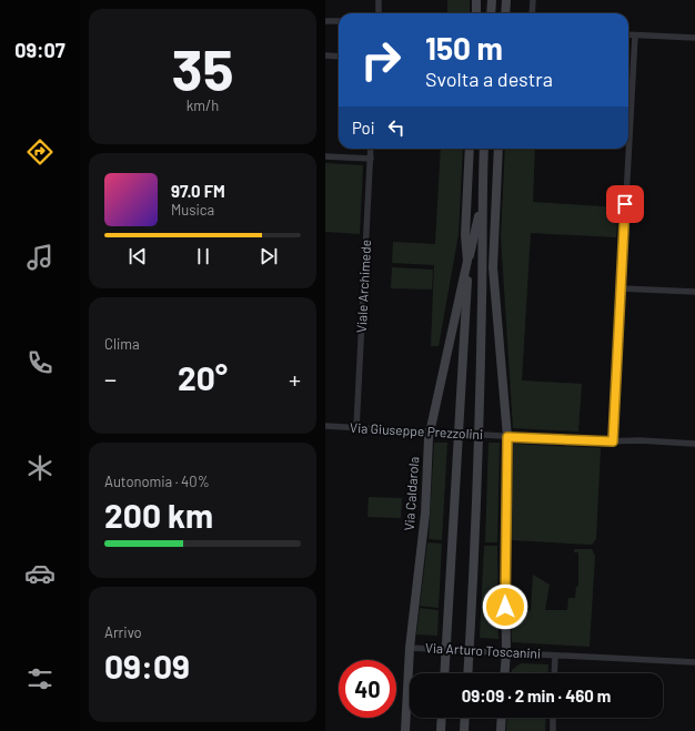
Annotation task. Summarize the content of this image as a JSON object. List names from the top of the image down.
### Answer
{
  "streets": {
    "street": [
      "Viale Archimede",
      "Via Giuseppe Prezzolini",
      "Via Caldarola",
      "Via Arturo Toscanini"
    ]
  },
  "crossings": [
    ["Viale Archimede", "Via Giuseppe Prezzolini"],
    ["Via Giuseppe Prezzolini", "Via Caldarola"],
    ["Via Caldarola", "Via Arturo Toscanini"]
  ],
  "page": {
    "tabs": "09:07",
    "tile": [
      ["35", "km/h"],
      "Clima",
      ["Autonomia · 40%", "200 km"],
      ["Arrivo", "09:09"]
    ],
    "turn": ["150 m", "Svolta a destra"],
    "then": "Poi",
    "song": ["97.0 FM", "Musica"],
    "heat": ["−", "20°", "+"],
    "limit": "40",
    "trip": "09:09 · 2 min · 460 m"
  }
}
